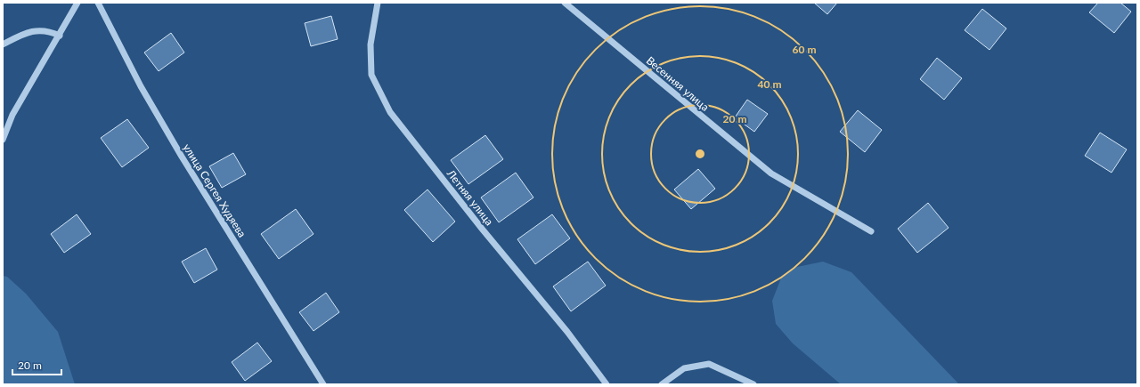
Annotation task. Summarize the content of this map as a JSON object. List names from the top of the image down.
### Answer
{
  "streets": {
    "street": ["Весенняя улица", "улица Сергея Худяева", "Летняя улица"]
  },
  "scale_bar": "20 m",
  "rings": ["60 m", "40 m", "20 m"]
}
